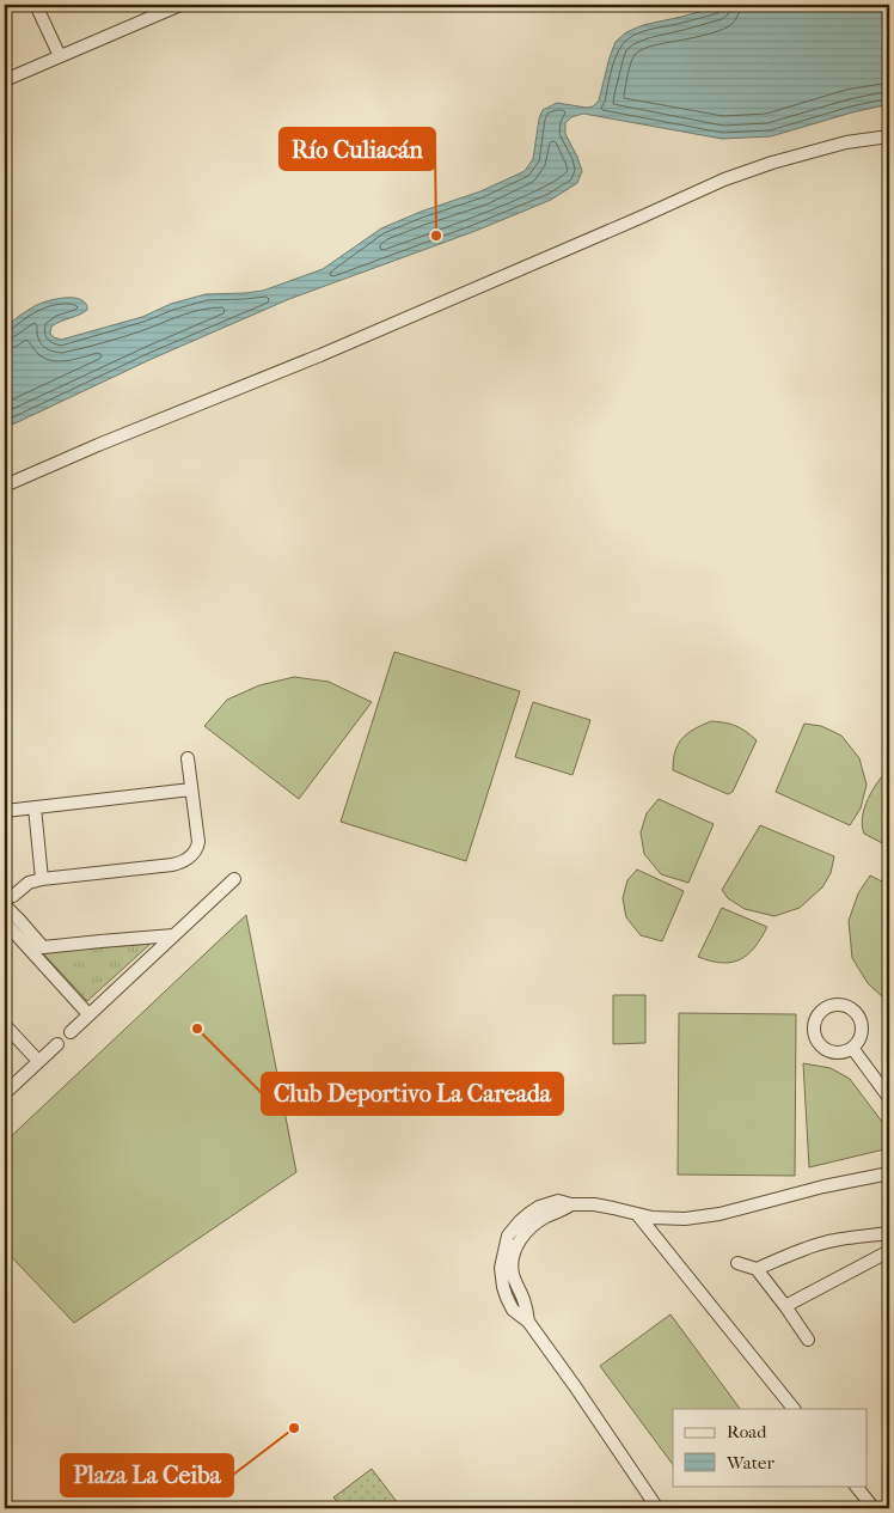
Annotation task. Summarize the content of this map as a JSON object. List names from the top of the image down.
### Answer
{
  "places": ["Río Culiacán", "Club Deportivo La Careada", "Plaza La Ceiba"],
  "legend": ["Road", "Water"]
}
